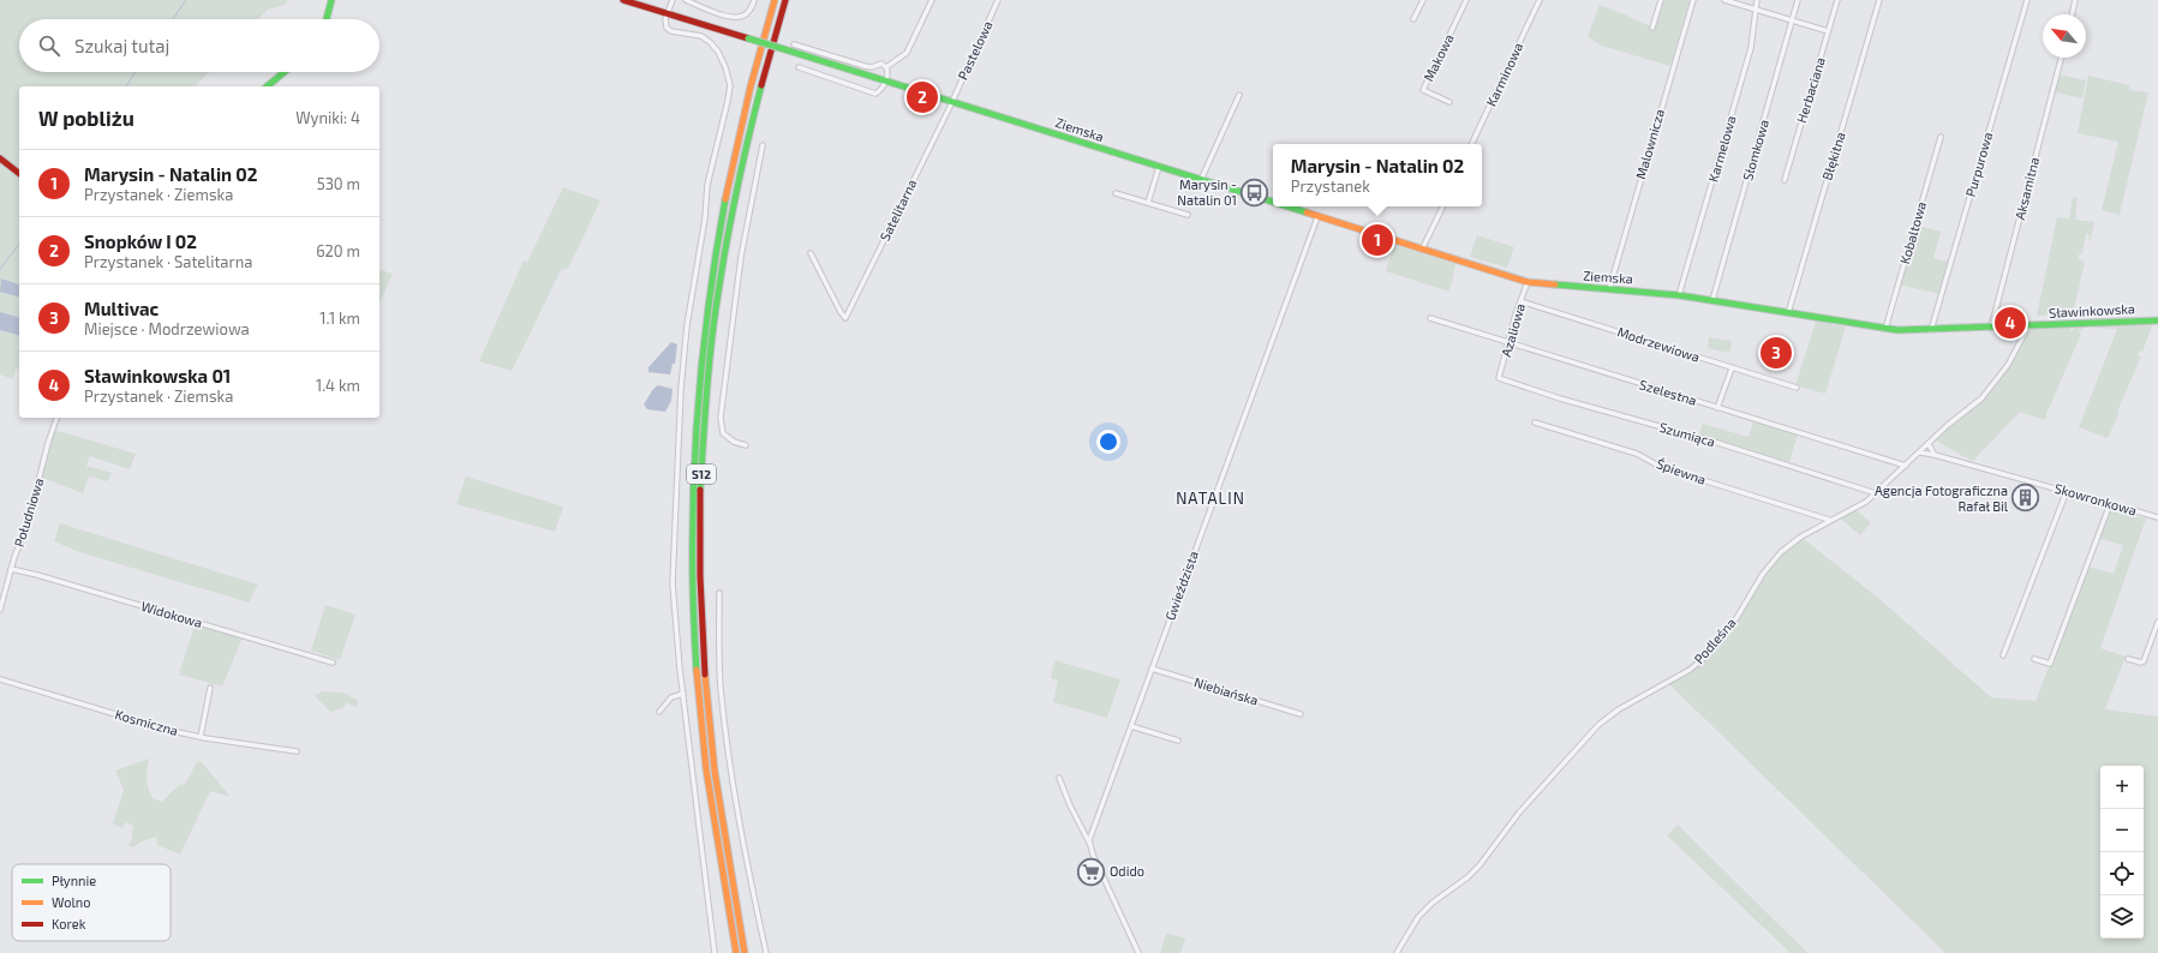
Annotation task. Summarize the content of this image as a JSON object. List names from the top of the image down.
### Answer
{
  "streets": {
    "main road": ["Ziemska", "Sławinkowska", "S12"],
    "street": [
      "Pastelowa",
      "Makowa",
      "Karminowa",
      "Herbaciana",
      "Malownicza",
      "Karmelowa",
      "Słomkowa",
      "Błękitna",
      "Purpurowa",
      "Aksamitna",
      "Satelitarna",
      "Kobaltowa",
      "Azaliowa",
      "Modrzewiowa",
      "Szelestna",
      "Szumiąca",
      "Śpiewna",
      "Skowronkowa",
      "Południowa",
      "Gwieździsta",
      "Widokowa",
      "Podleśna",
      "Niebiańska",
      "Kosmiczna"
    ]
  },
  "crossings": [
    ["Pastelowa", "Ziemska"],
    ["Pastelowa", "Satelitarna"],
    ["Ziemska", "Malownicza"],
    ["Ziemska", "Karmelowa"],
    ["Ziemska", "Słomkowa"],
    ["Ziemska", "Błękitna"],
    ["Ziemska", "Purpurowa"],
    ["Ziemska", "Aksamitna"],
    ["Ziemska", "Satelitarna"],
    ["Ziemska", "Kobaltowa"],
    ["Ziemska", "Sławinkowska"],
    ["Ziemska", "Azaliowa"],
    ["Ziemska", "Gwieździsta"],
    ["Ziemska", "Podleśna"],
    ["Sławinkowska", "Podleśna"],
    ["Azaliowa", "Modrzewiowa"],
    ["Azaliowa", "Szelestna"],
    ["Azaliowa", "Szumiąca"],
    ["Szelestna", "Podleśna"],
    ["Szumiąca", "Podleśna"],
    ["Śpiewna", "Podleśna"],
    ["Skowronkowa", "Podleśna"],
    ["Południowa", "Widokowa"],
    ["Gwieździsta", "Niebiańska"]
  ],
  "districts": ["NATALIN"],
  "places": {
    "bus stop": ["Marysin - Natalin 01"],
    "building": ["Agencja Fotograficzna Rafał Bil"],
    "supermarket": ["Odido"]
  },
  "legend": ["Płynnie", "Wolno", "Korek"],
  "north": "top left",
  "page": {
    "search": "Szukaj tutaj",
    "pins": [
      "2",
      "1",
      "4",
      "3"
    ],
    "heading": ["W pobliżu", "Wyniki: 4"],
    "popup": ["Marysin - Natalin 02", "Przystanek"],
    "list": [
      {
        "mark": "1",
        "name": "Marysin - Natalin 02",
        "note": "Przystanek · Ziemska",
        "value": "530 m"
      },
      {
        "mark": "2",
        "name": "Snopków I 02",
        "note": "Przystanek · Satelitarna",
        "value": "620 m"
      },
      {
        "mark": "3",
        "name": "Multivac",
        "note": "Miejsce · Modrzewiowa",
        "value": "1.1 km"
      },
      {
        "mark": "4",
        "name": "Sławinkowska 01",
        "note": "Przystanek · Ziemska",
        "value": "1.4 km"
      }
    ],
    "map_buttons": ["+", "−"]
  }
}
